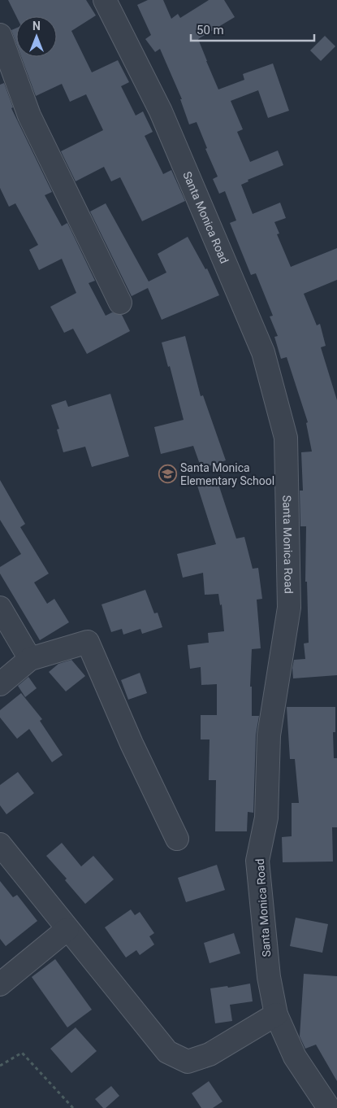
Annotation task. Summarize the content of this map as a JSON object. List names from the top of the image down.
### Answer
{
  "streets": {
    "street": ["Santa Monica Road"]
  },
  "places": {
    "school or university": ["Santa Monica Elementary School"]
  },
  "scale_bar": "50 m",
  "north": "top"
}
